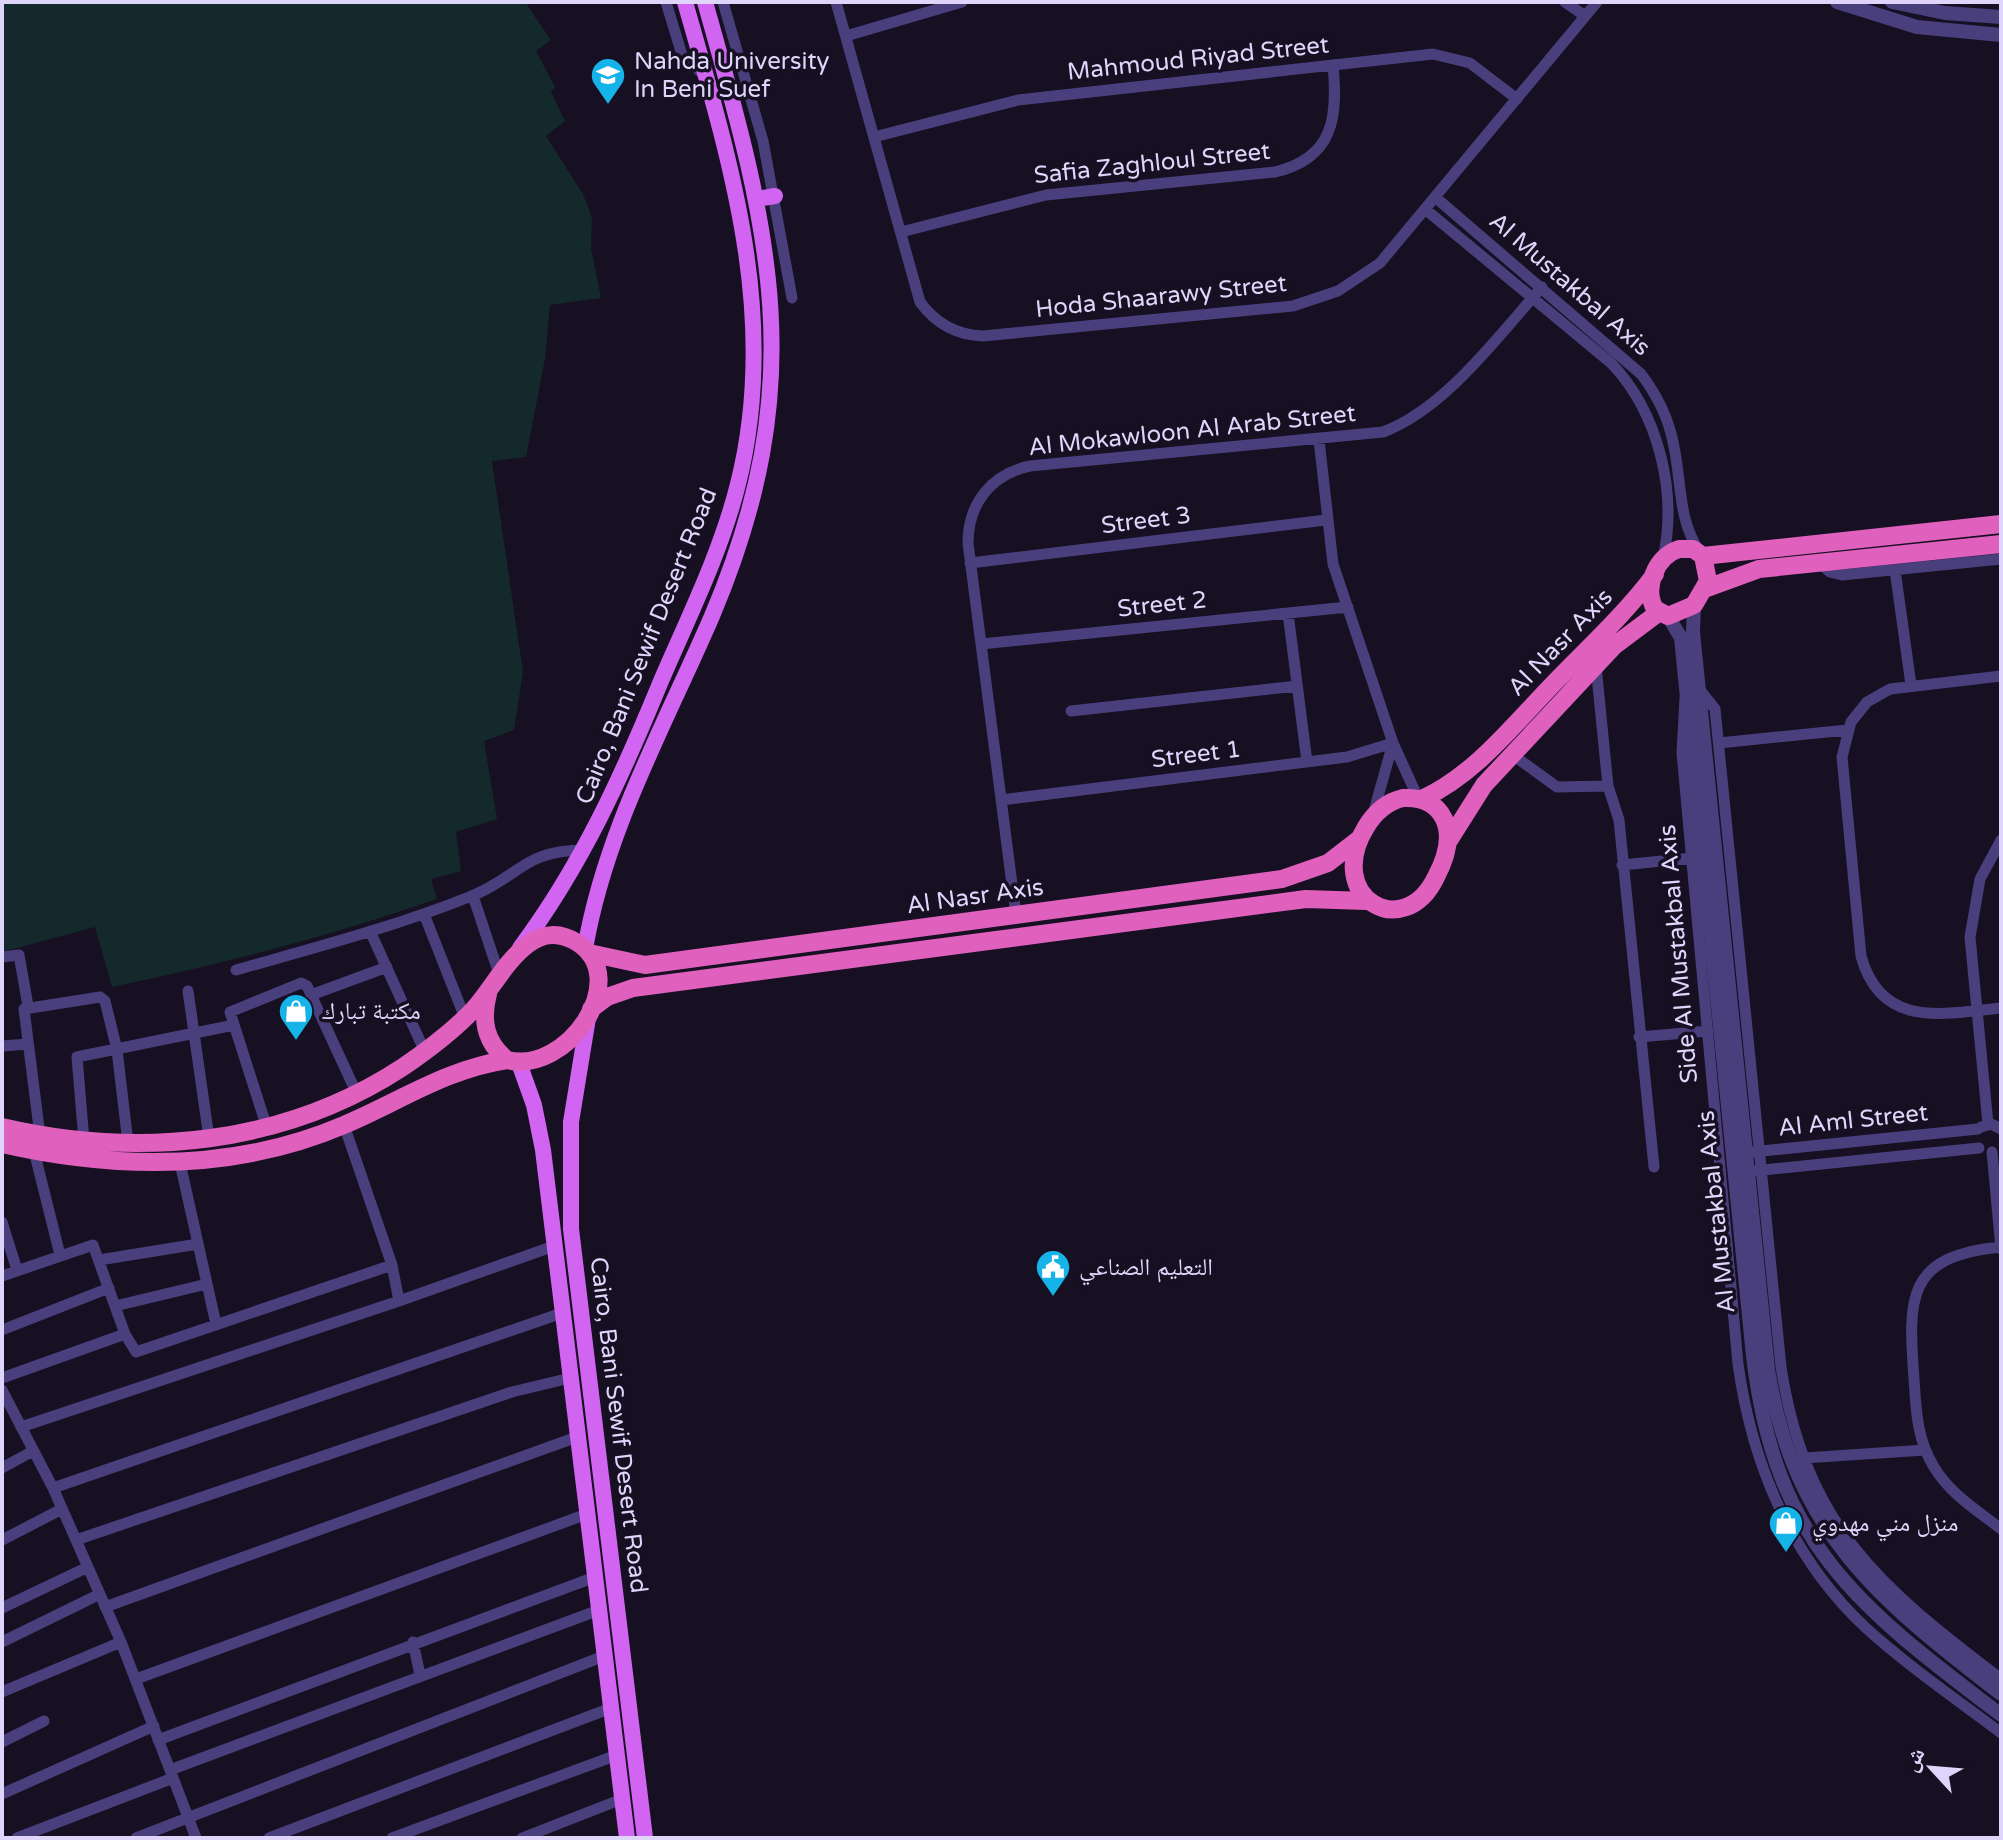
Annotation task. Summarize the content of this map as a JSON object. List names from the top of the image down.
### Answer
{
  "streets": {
    "highway": ["Al Nasr Axis"],
    "main road": ["Cairo, Bani Sewif Desert Road"],
    "street": [
      "Mahmoud Riyad Street",
      "Safia Zaghloul Street",
      "Al Mustakbal Axis",
      "Hoda Shaarawy Street",
      "Al Mokawloon Al Arab Street",
      "Street 3",
      "Street 2",
      "Street 1",
      "Side Al Mustakbal Axis",
      "Al Aml Street"
    ]
  },
  "crossings": [
    ["Mahmoud Riyad Street", "Safia Zaghloul Street"],
    ["Mahmoud Riyad Street", "Hoda Shaarawy Street"],
    ["Safia Zaghloul Street", "Hoda Shaarawy Street"],
    ["Al Mustakbal Axis", "Hoda Shaarawy Street"],
    ["Al Mustakbal Axis", "Al Mokawloon Al Arab Street"],
    ["Al Mustakbal Axis", "Al Nasr Axis"],
    ["Al Mustakbal Axis", "Side Al Mustakbal Axis"],
    ["Al Mustakbal Axis", "Al Aml Street"],
    ["Al Mokawloon Al Arab Street", "Street 3"],
    ["Al Mokawloon Al Arab Street", "Street 2"],
    ["Al Mokawloon Al Arab Street", "Al Nasr Axis"],
    ["Al Mokawloon Al Arab Street", "Street 1"],
    ["Al Nasr Axis", "Cairo, Bani Sewif Desert Road"],
    ["Side Al Mustakbal Axis", "Al Aml Street"]
  ],
  "places": {
    "school or university": ["Nahda University In Beni Suef"],
    "shop": ["مكتبة تبارك", "منزل مني مهدوي"],
    "public building": ["التعليم الصناعي"]
  },
  "north": "top left"
}
